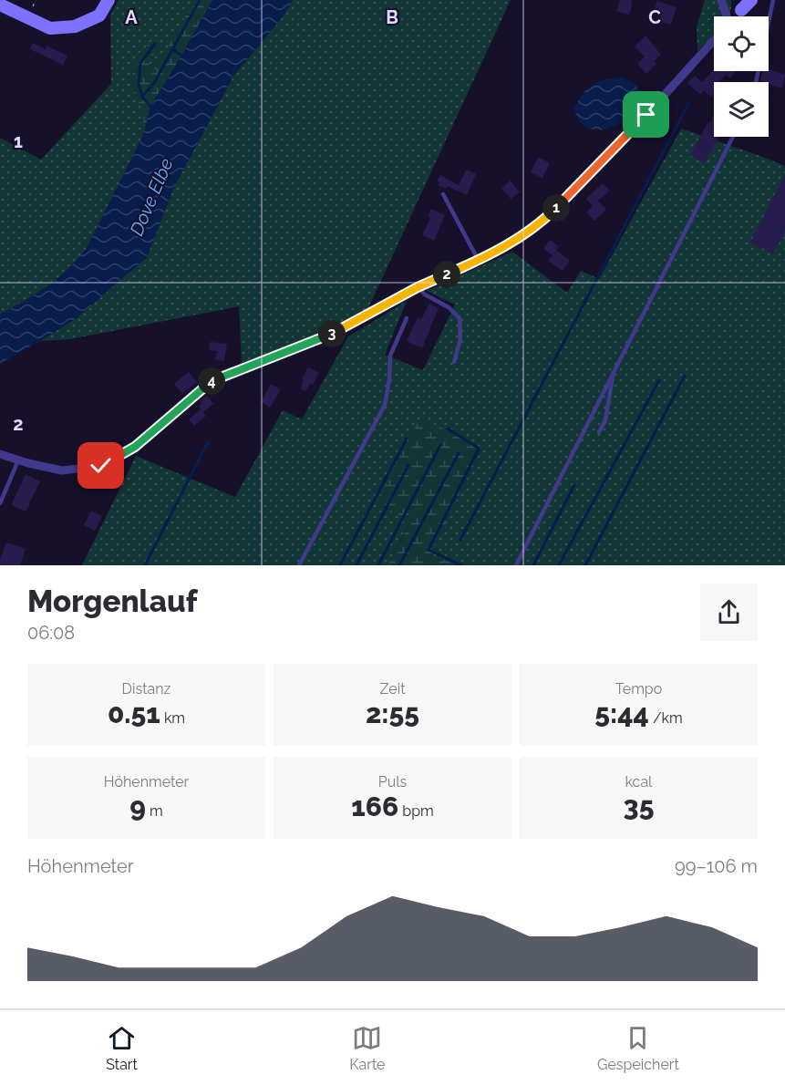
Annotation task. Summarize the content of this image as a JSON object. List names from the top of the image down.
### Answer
{
  "water": ["Dove Elbe"],
  "page": {
    "pins": [
      "1",
      "2",
      "3",
      "4"
    ],
    "heading": ["Morgenlauf", "06:08"],
    "stats": [
      ["Distanz", "0.51 km"],
      ["Zeit", "2:55"],
      ["Tempo", "5:44 /km"],
      ["Höhenmeter", "9 m"],
      ["Puls", "166 bpm"],
      ["kcal", "35"]
    ],
    "chart": ["Höhenmeter", "99–106 m"],
    "tabs": ["Start", "Karte", "Gespeichert"]
  },
  "grid": {
    "columns": ["A", "B", "C"],
    "rows": ["1", "2"]
  }
}
